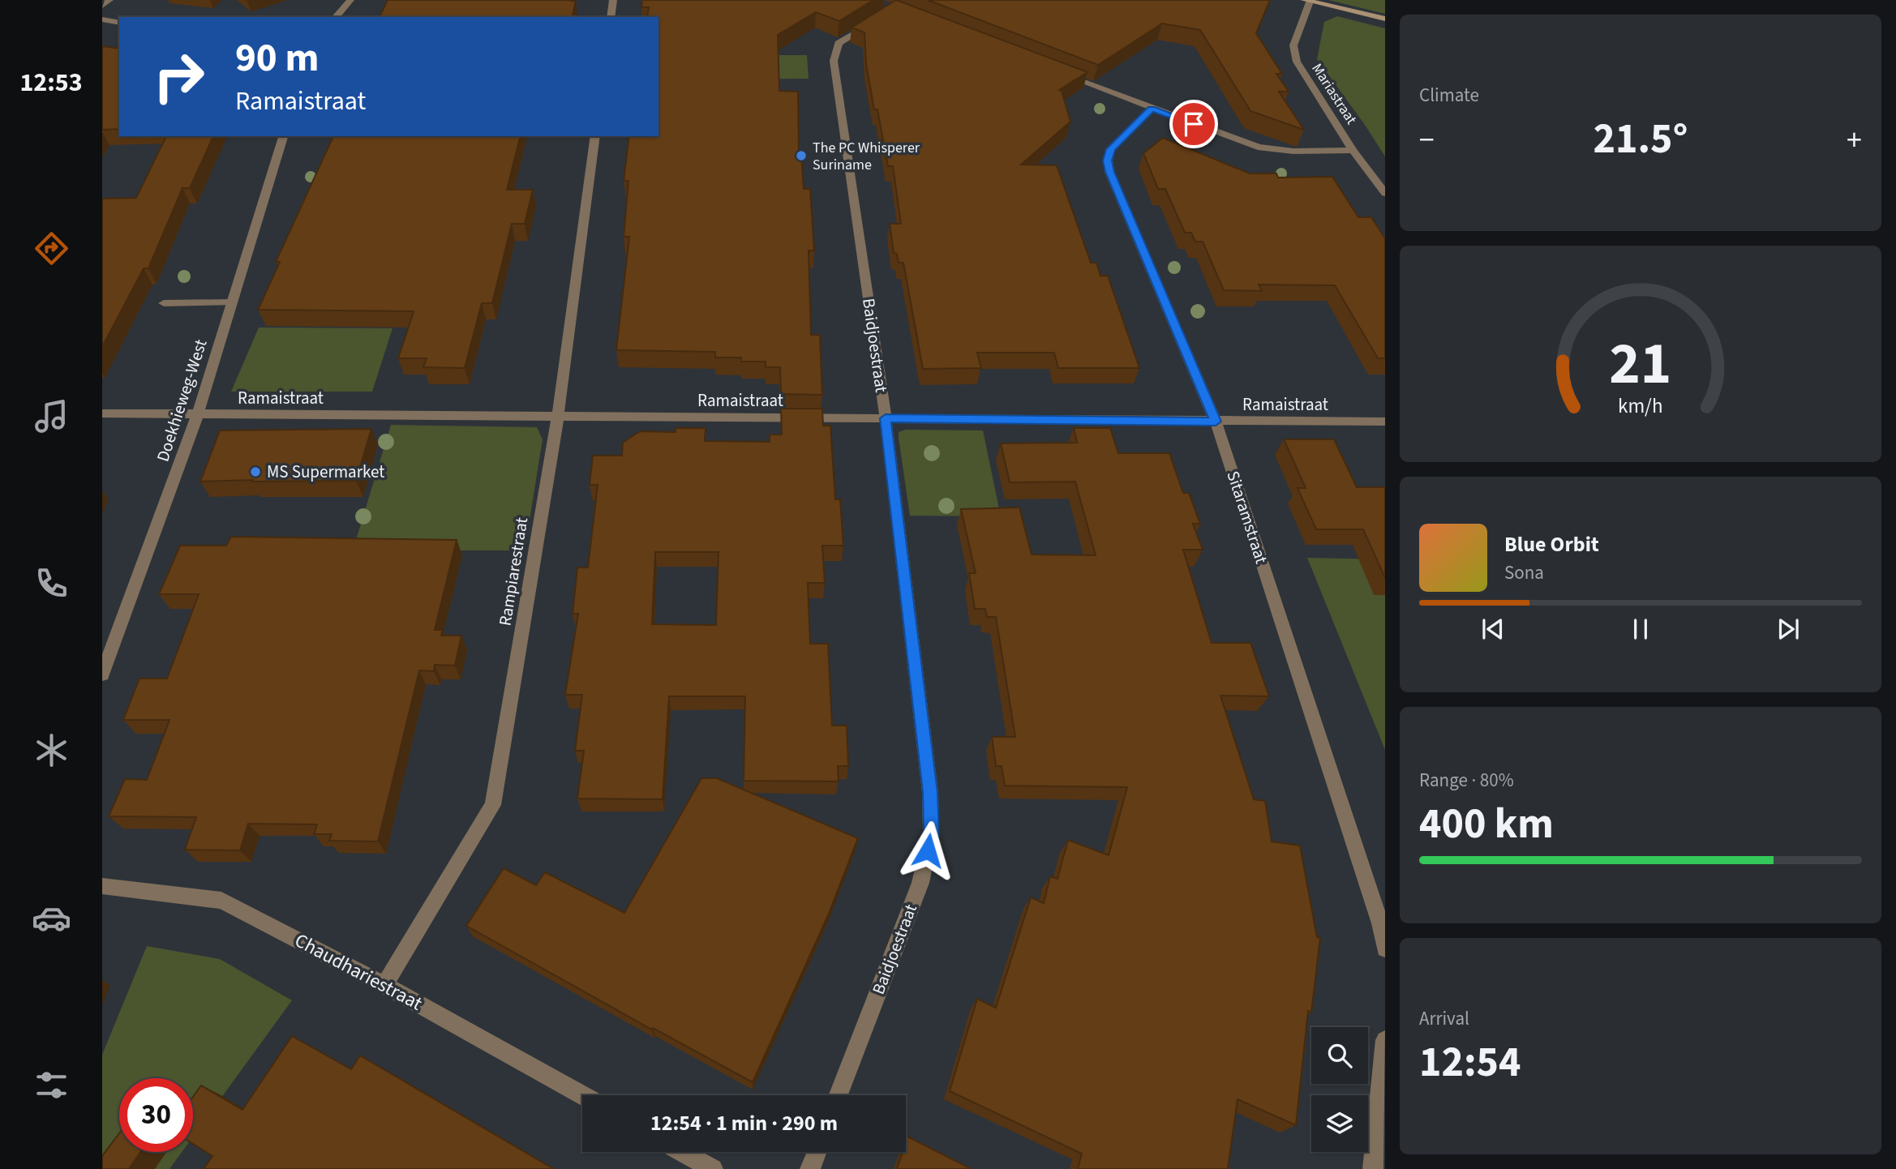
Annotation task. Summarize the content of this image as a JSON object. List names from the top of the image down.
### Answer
{
  "streets": {
    "street": [
      "Mariastraat",
      "Baidjoestraat",
      "Ramaistraat",
      "Doekhieweg-West",
      "Sitaramstraat",
      "Rampiarestraat",
      "Chaudhariestraat"
    ]
  },
  "crossings": [
    ["Baidjoestraat", "Ramaistraat"],
    ["Ramaistraat", "Doekhieweg-West"],
    ["Ramaistraat", "Sitaramstraat"],
    ["Ramaistraat", "Rampiarestraat"],
    ["Rampiarestraat", "Chaudhariestraat"]
  ],
  "places": ["The PC Whisperer Suriname", "MS Supermarket"],
  "page": {
    "tabs": "12:53",
    "tile": [
      "Climate",
      ["Range · 80%", "400 km"],
      ["Arrival", "12:54"]
    ],
    "turn": ["90 m", "Ramaistraat"],
    "heat": ["−", "21.5°", "+"],
    "song": ["Blue Orbit", "Sona"],
    "limit": "30",
    "trip": "12:54 · 1 min · 290 m",
    "gauge": ["21", "km/h"]
  }
}
